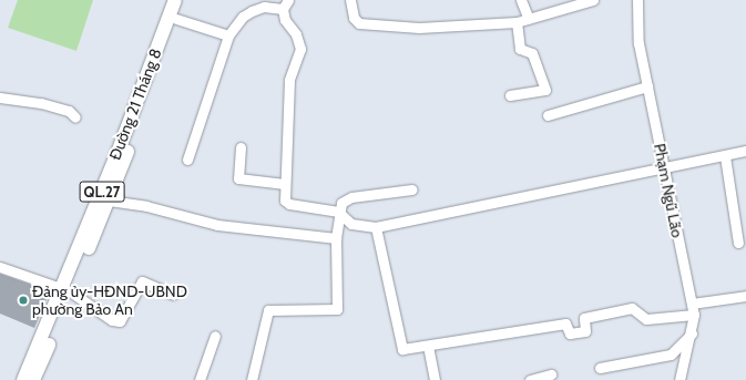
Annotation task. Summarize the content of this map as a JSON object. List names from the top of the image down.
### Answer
{
  "streets": {
    "main road": ["Đường 21 Tháng 8", "QL.27"],
    "street": ["Phạm Ngũ Lão"]
  },
  "places": ["Đảng ủy-HĐND-UBND phường Bảo An"]
}
